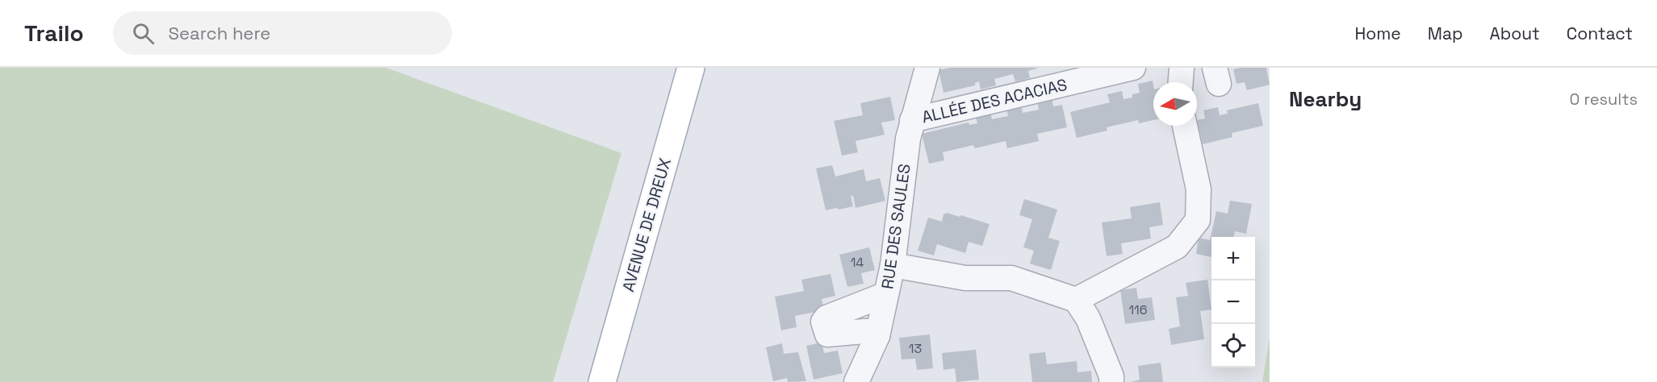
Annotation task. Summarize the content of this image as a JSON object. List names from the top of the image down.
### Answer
{
  "streets": {
    "main road": ["AVENUE DE DREUX"],
    "street": ["ALLÉE DES ACACIAS", "RUE DES SAULES"]
  },
  "crossings": [
    ["ALLÉE DES ACACIAS", "RUE DES SAULES"]
  ],
  "house_numbers": ["14", "116", "13"],
  "north": "left",
  "page": {
    "header": "Trailo",
    "search": "Search here",
    "nav": [
      "Home",
      "Map",
      "About",
      "Contact"
    ],
    "heading": ["Nearby", "0 results"],
    "map_buttons": ["+", "−"]
  }
}
